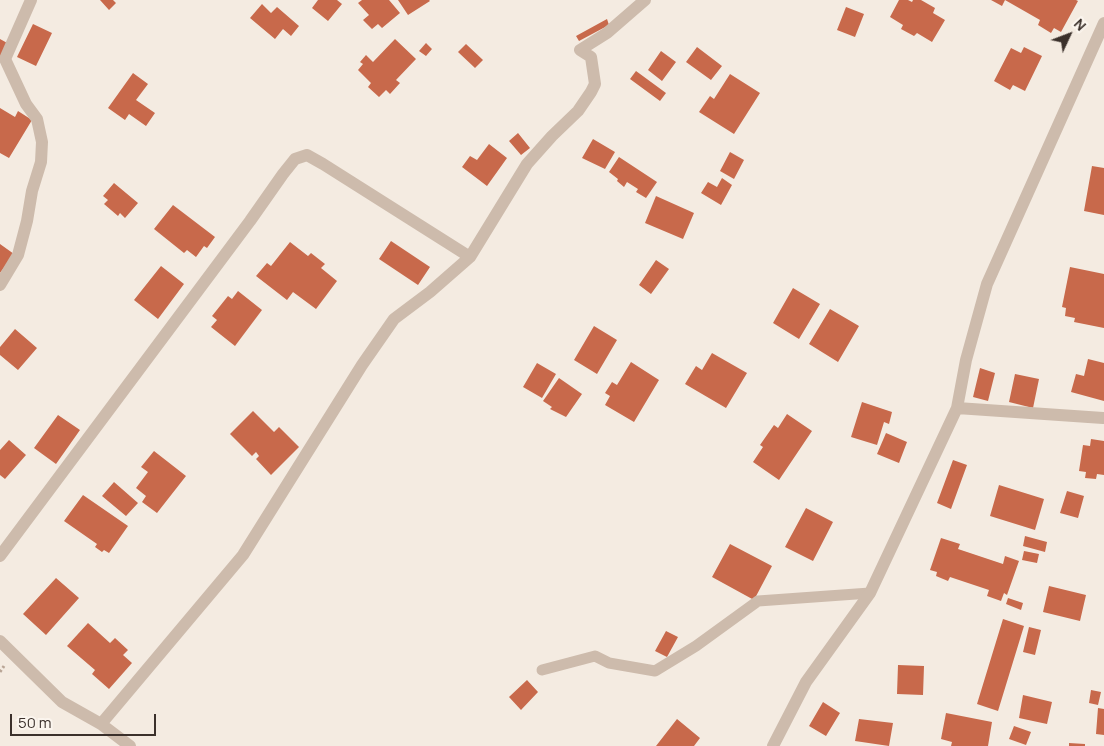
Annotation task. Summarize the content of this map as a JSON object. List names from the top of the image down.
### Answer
{
  "scale_bar": "50 m",
  "north": "top right"
}
